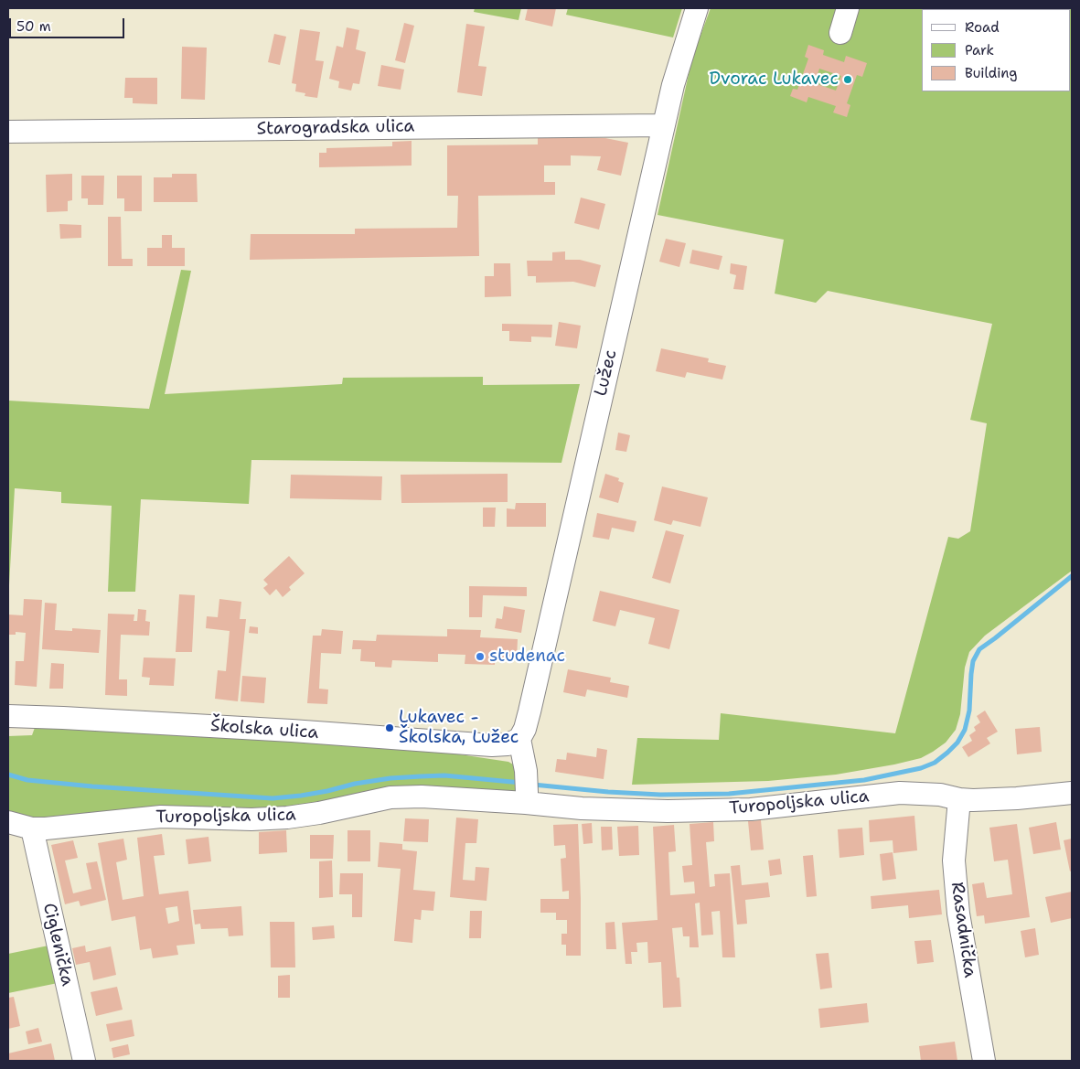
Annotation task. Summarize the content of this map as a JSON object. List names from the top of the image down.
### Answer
{
  "streets": {
    "street": [
      "Starogradska ulica",
      "Lužec",
      "Školska ulica",
      "Turopoljska ulica",
      "Rasadnička",
      "Ciglenička"
    ]
  },
  "crossings": [
    ["Starogradska ulica", "Lužec"],
    ["Lužec", "Školska ulica"],
    ["Turopoljska ulica", "Rasadnička"],
    ["Turopoljska ulica", "Ciglenička"]
  ],
  "places": ["Dvorac Lukavec", "studenac", "Lukavec - Školska, Lužec"],
  "legend": ["Road", "Park", "Building"],
  "scale_bar": "50 m"
}
